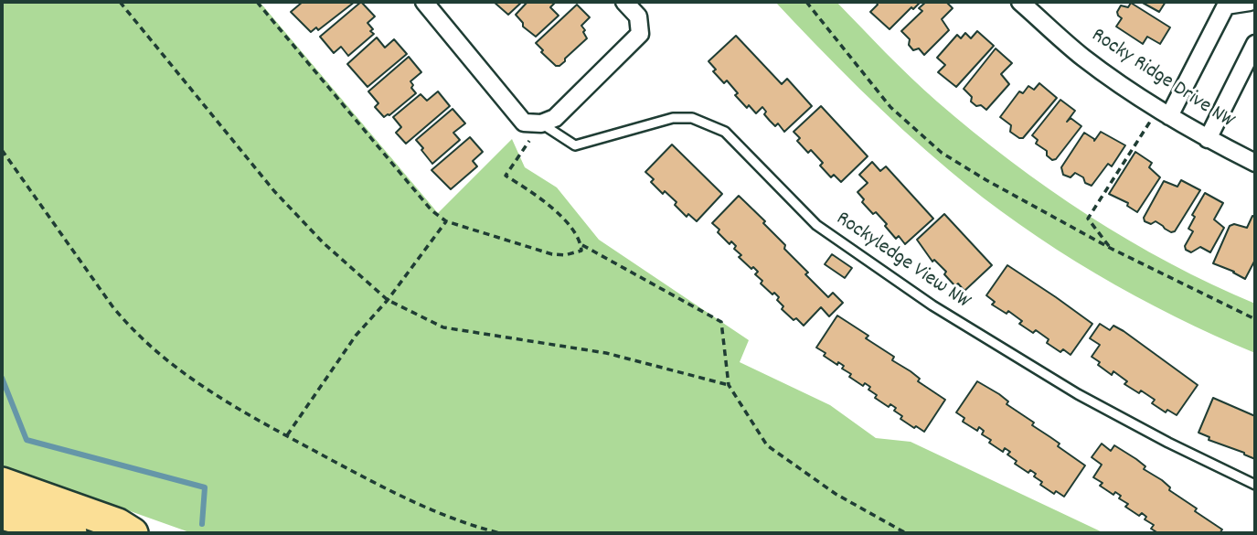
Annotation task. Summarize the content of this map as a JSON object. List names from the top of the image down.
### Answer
{
  "streets": {
    "street": ["Rocky Ridge Drive NW"],
    "lane": ["Rockyledge View NW"]
  }
}
